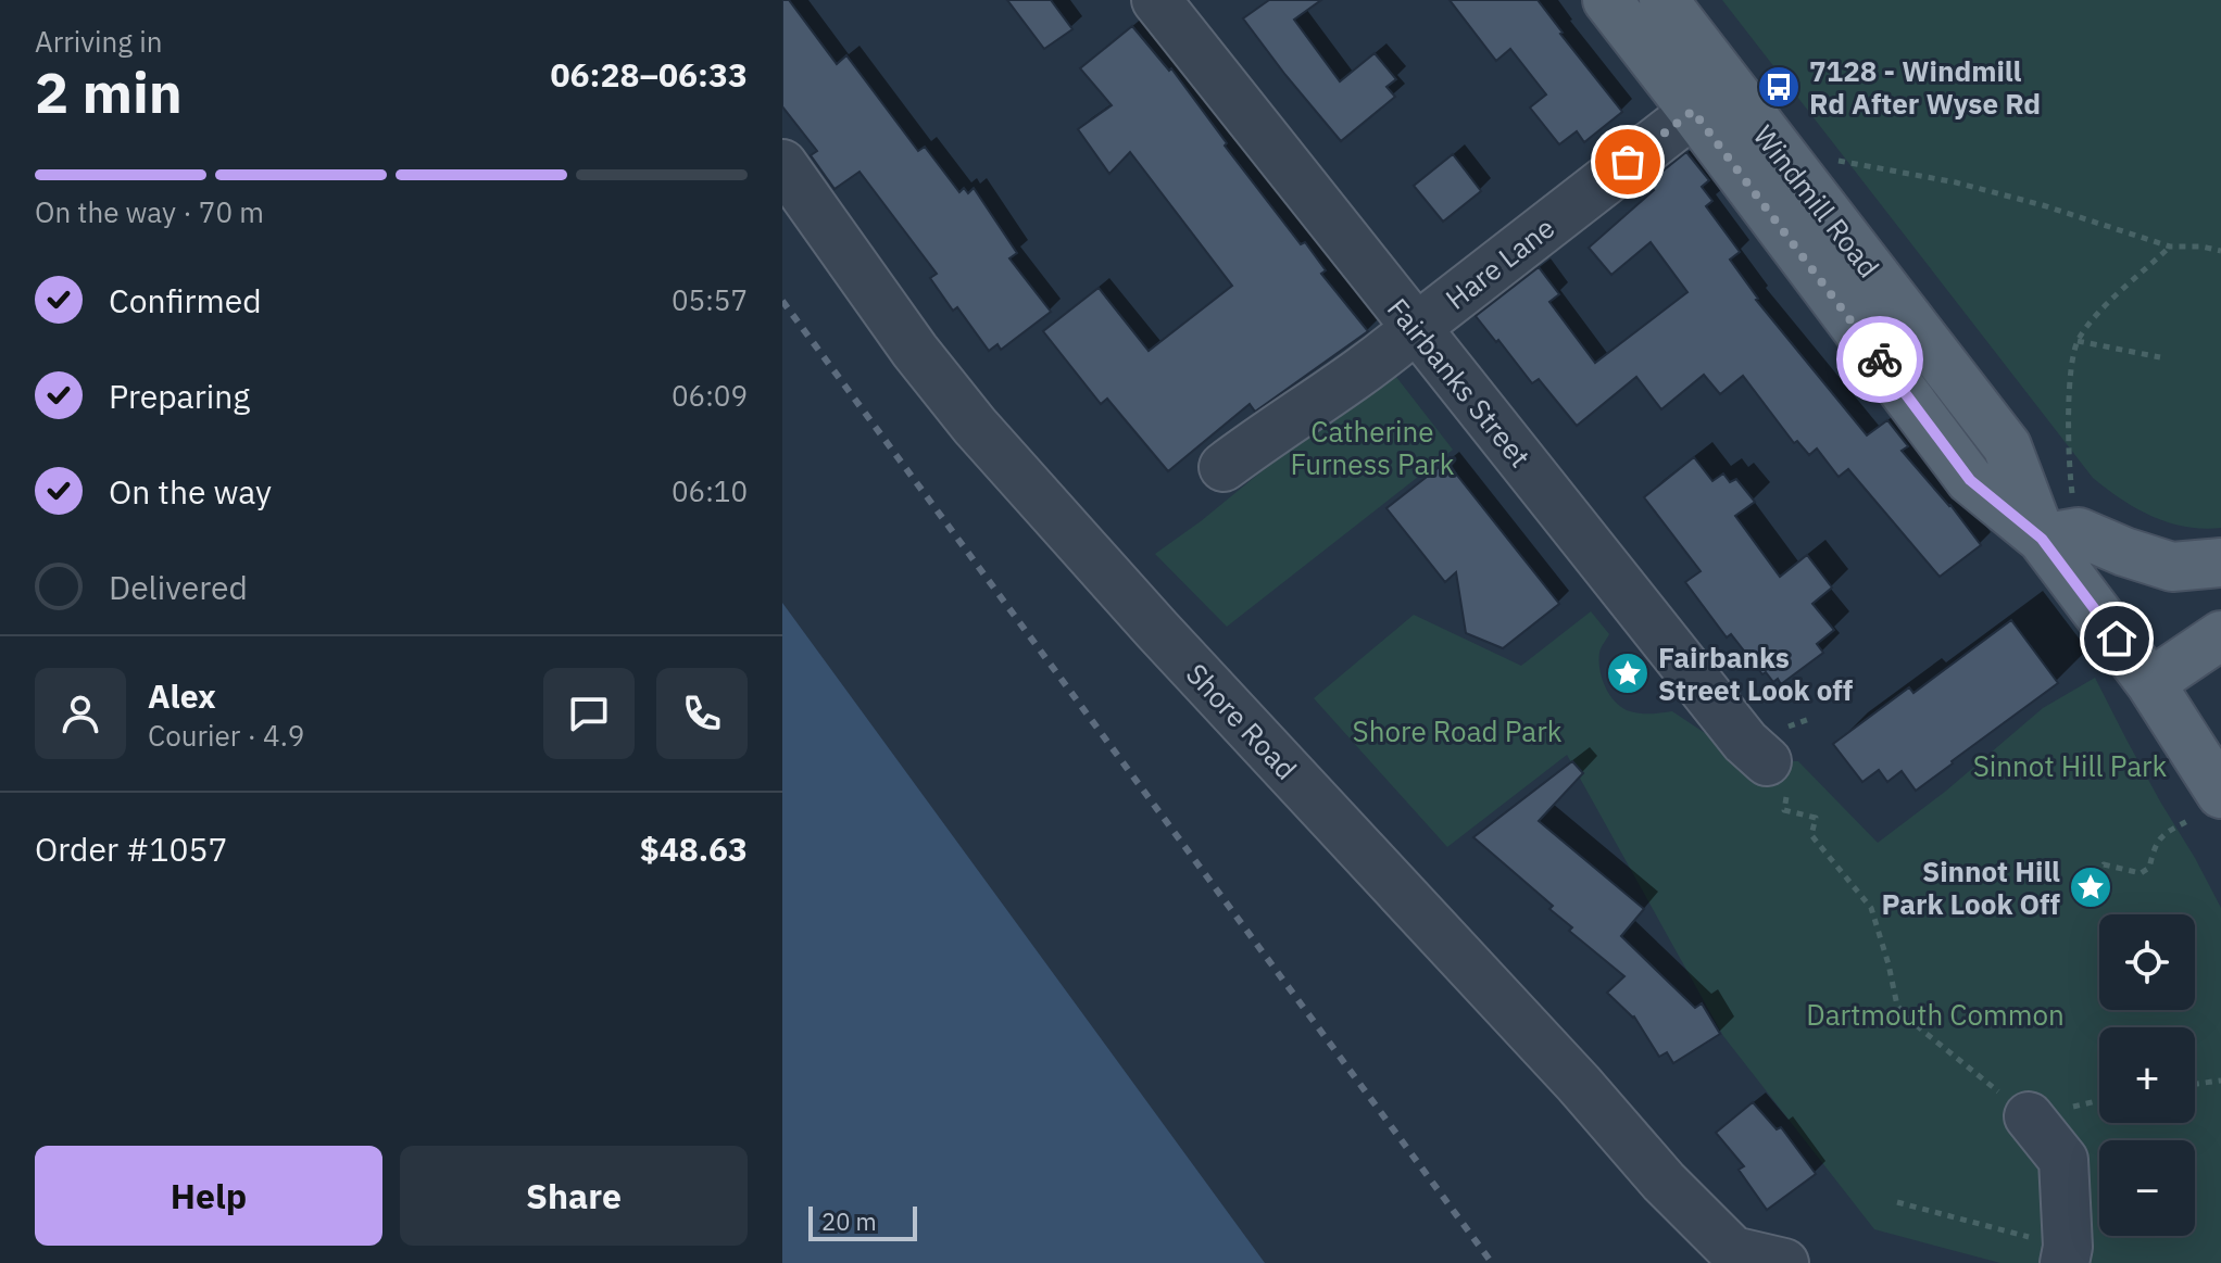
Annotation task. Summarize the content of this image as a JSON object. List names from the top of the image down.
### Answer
{
  "streets": {
    "main road": ["Windmill Road"],
    "street": ["Hare Lane", "Fairbanks Street", "Shore Road"]
  },
  "crossings": [
    ["Windmill Road", "Hare Lane"],
    ["Hare Lane", "Fairbanks Street"]
  ],
  "parks": [
    "Catherine Furness Park",
    "Shore Road Park",
    "Sinnot Hill Park",
    "Dartmouth Common"
  ],
  "places": {
    "bus stop": ["7128 - Windmill Rd After Wyse Rd"],
    "place": ["Fairbanks Street Look off", "Sinnot Hill Park Look Off"]
  },
  "scale_bar": "20 m",
  "page": {
    "heading": ["2 min", "Arriving in", "06:28–06:33"],
    "panel": [
      "Alex",
      "Courier · 4.9",
      "Order #1057",
      "$48.63"
    ],
    "bar": "On the way · 70 m",
    "list": [
      ["Confirmed", "05:57"],
      ["Preparing", "06:09"],
      ["On the way", "06:10"],
      "Delivered"
    ],
    "map_buttons": ["+", "−"],
    "buttons": ["Help", "Share"],
    "scale": "20 m"
  }
}
